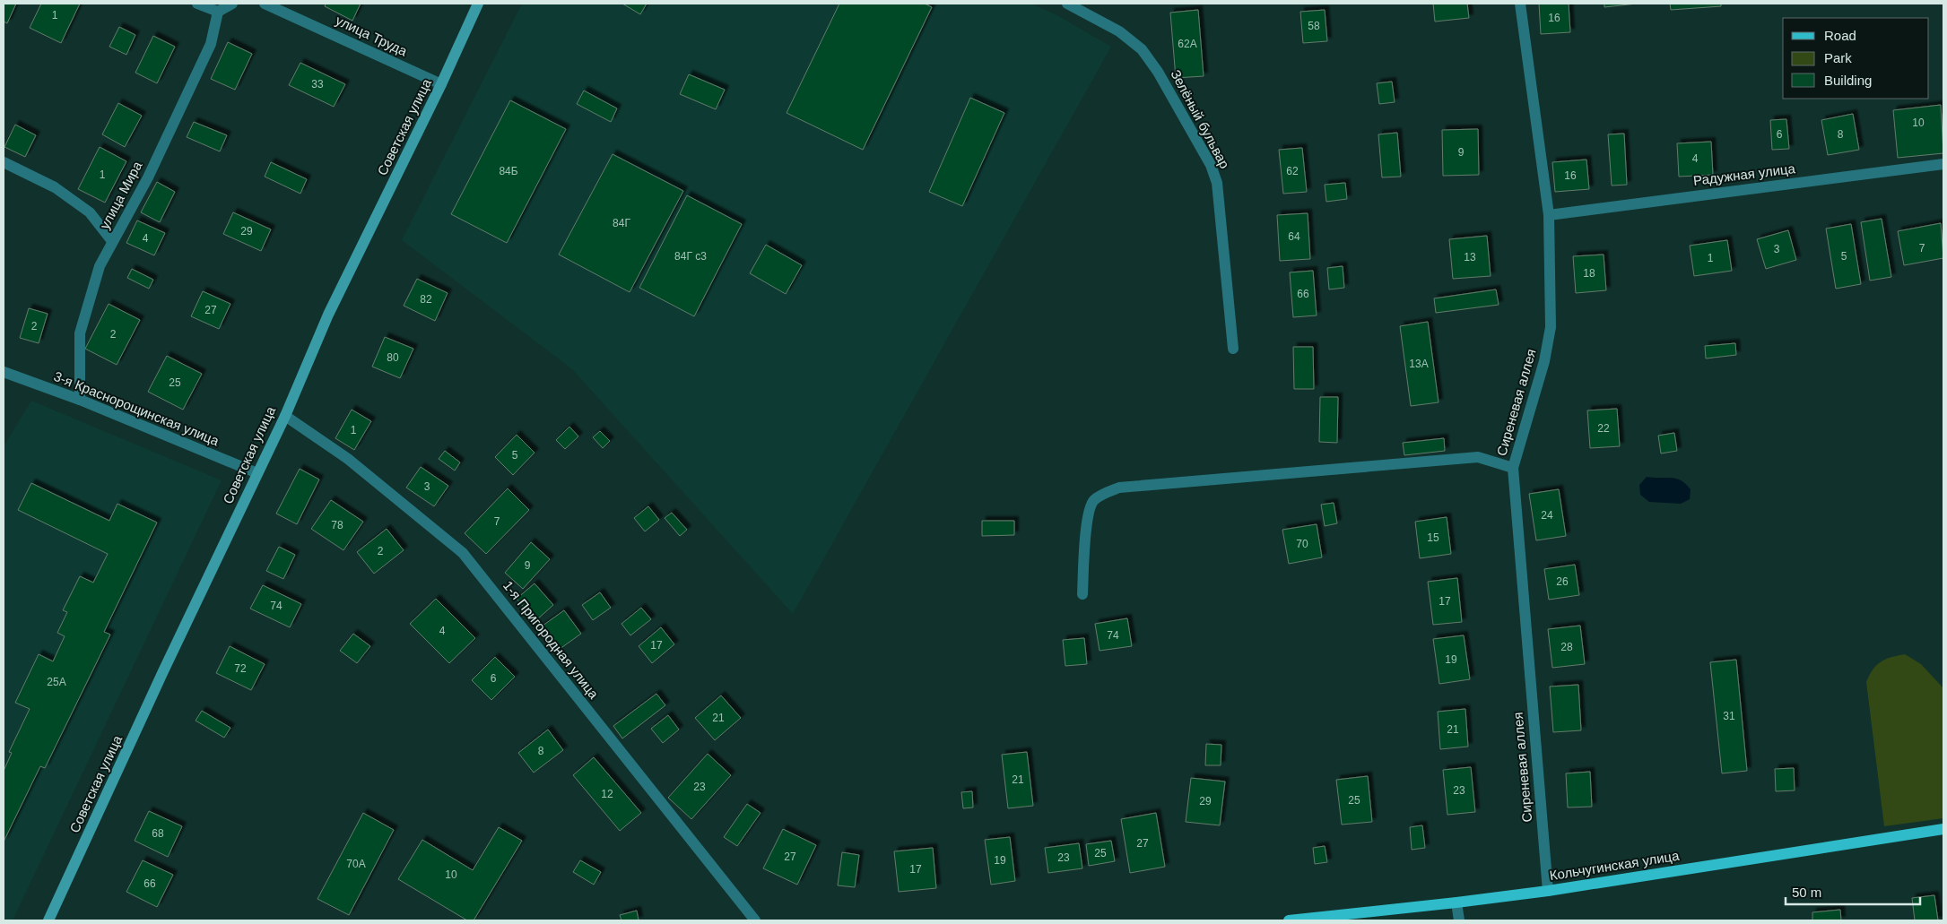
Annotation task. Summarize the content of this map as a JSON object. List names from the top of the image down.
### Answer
{
  "streets": {
    "main road": ["Кольчугинская улица"],
    "street": [
      "улица Труда",
      "Зелёный бульвар",
      "Советская улица",
      "Радужная улица",
      "улица Мира",
      "Сиреневая аллея",
      "3-я Краснорощинская улица",
      "1-я Пригородная улица"
    ]
  },
  "crossings": [
    ["улица Труда", "Советская улица"],
    ["Советская улица", "3-я Краснорощинская улица"],
    ["Советская улица", "1-я Пригородная улица"],
    ["Радужная улица", "Сиреневая аллея"],
    ["улица Мира", "3-я Краснорощинская улица"],
    ["Сиреневая аллея", "Кольчугинская улица"]
  ],
  "house_numbers": [
    "1",
    "16",
    "58",
    "62А",
    "33",
    "10",
    "6",
    "8",
    "9",
    "4",
    "84Б",
    "62",
    "1",
    "16",
    "84Г",
    "29",
    "64",
    "4",
    "7",
    "3",
    "84Г с3",
    "5",
    "13",
    "1",
    "18",
    "66",
    "82",
    "27",
    "2",
    "2",
    "80",
    "13А",
    "25",
    "22",
    "1",
    "5",
    "3",
    "24",
    "7",
    "78",
    "15",
    "70",
    "2",
    "9",
    "26",
    "17",
    "74",
    "4",
    "74",
    "17",
    "28",
    "19",
    "72",
    "6",
    "25А",
    "31",
    "21",
    "21",
    "8",
    "21",
    "23",
    "23",
    "12",
    "25",
    "29",
    "68",
    "27",
    "25",
    "27",
    "23",
    "19",
    "70А",
    "17",
    "10",
    "66"
  ],
  "legend": ["Road", "Park", "Building"],
  "scale_bar": "50 m"
}
